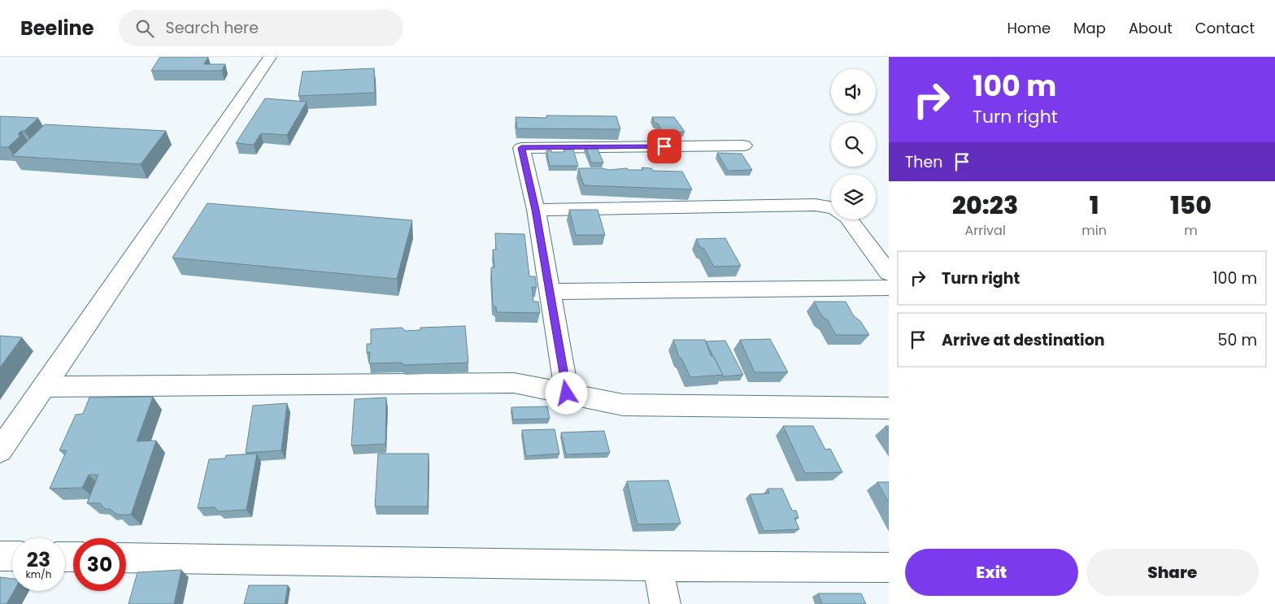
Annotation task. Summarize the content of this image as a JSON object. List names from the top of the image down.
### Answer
{
  "page": {
    "header": "Beeline",
    "search": "Search here",
    "nav": [
      "Home",
      "Map",
      "About",
      "Contact"
    ],
    "turn": ["100 m", "Turn right"],
    "then": "Then",
    "eta": [
      "20:23",
      "Arrival",
      "1",
      "min",
      "150",
      "m"
    ],
    "list": [
      {
        "name": "Turn right",
        "value": "100 m"
      },
      {
        "name": "Arrive at destination",
        "value": "50 m"
      }
    ],
    "speed": "23 km/h",
    "limit": "30",
    "buttons": ["Exit", "Share"]
  }
}
